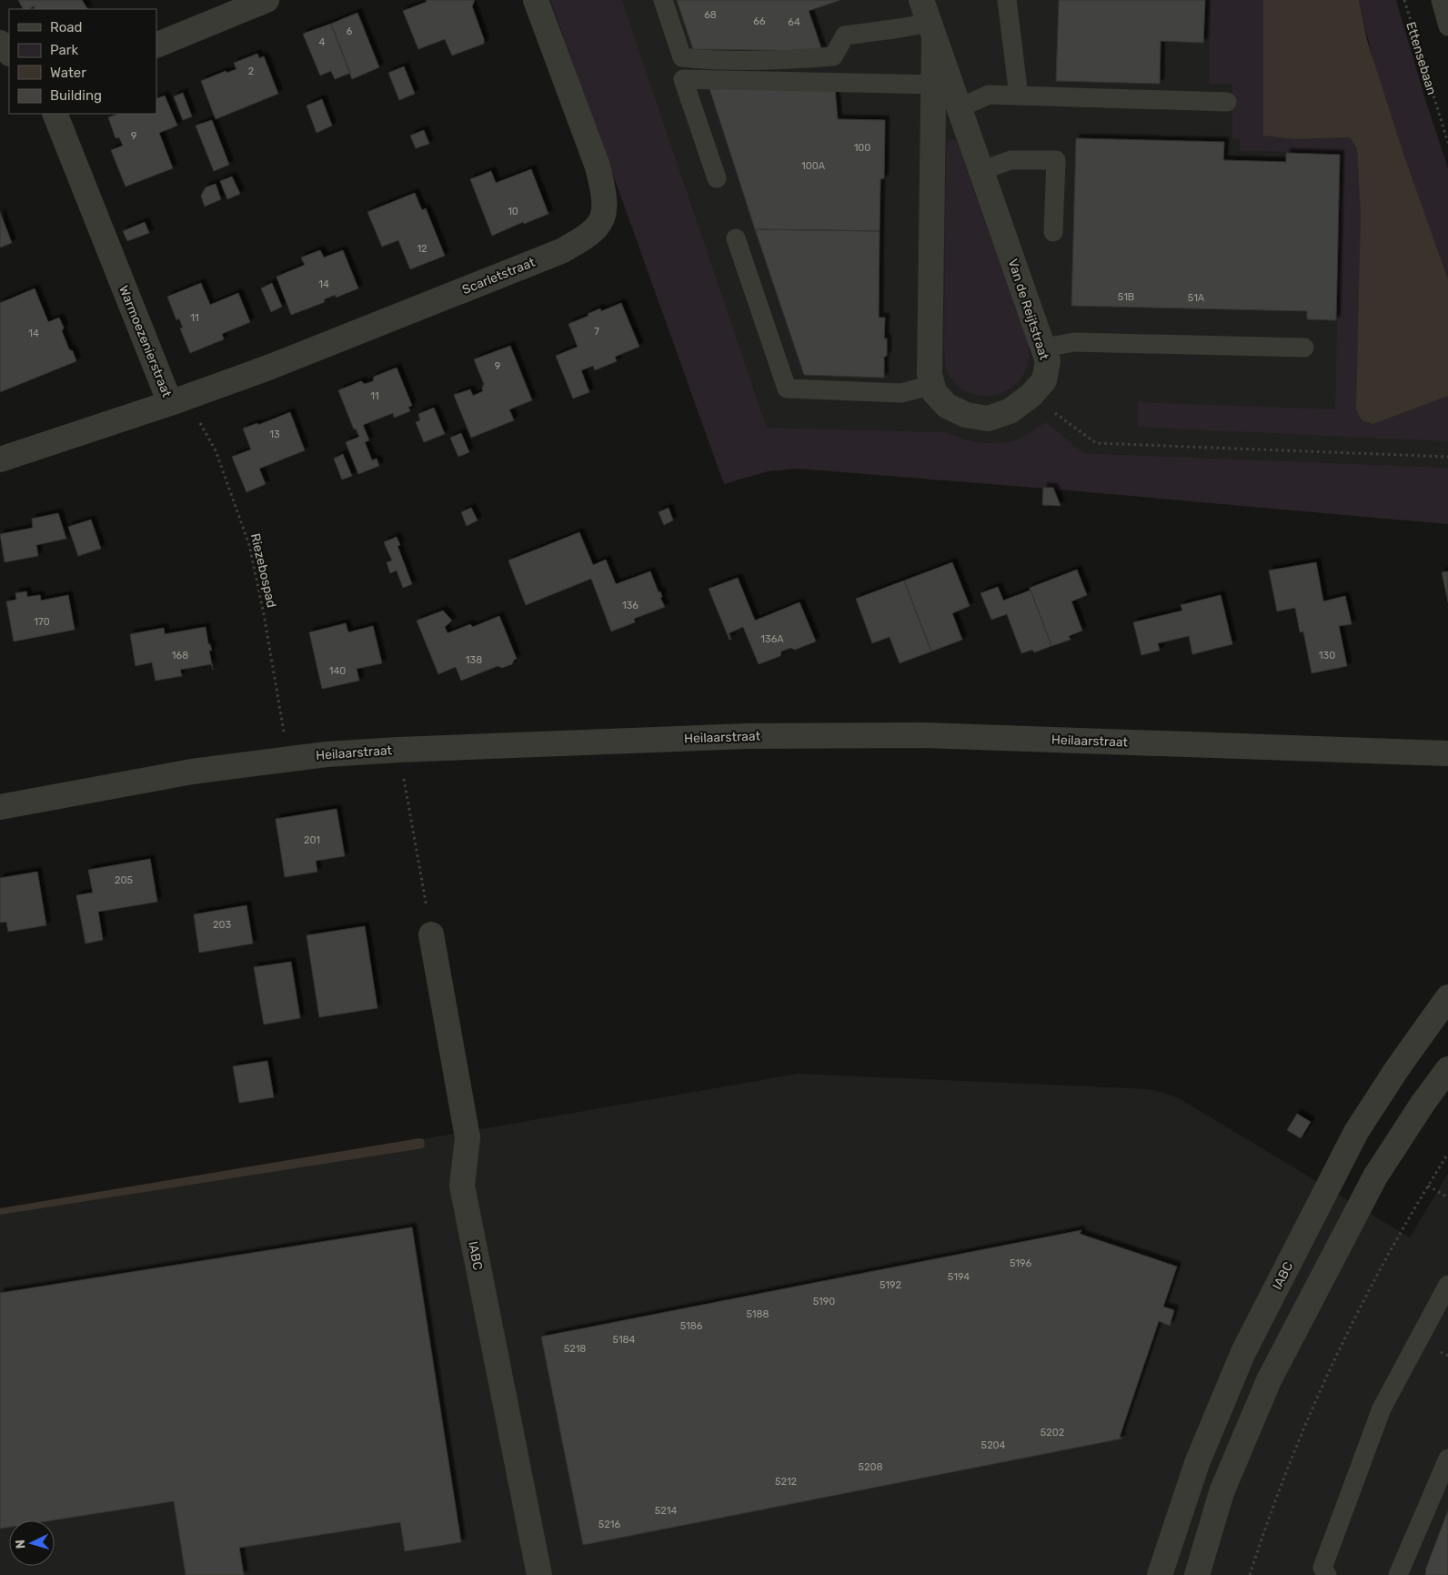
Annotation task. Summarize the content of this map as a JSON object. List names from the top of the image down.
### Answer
{
  "streets": {
    "street": [
      "Scarletstraat",
      "Van de Reijtstraat",
      "Warmoezenierstraat",
      "Heilaarstraat",
      "IABC"
    ],
    "path": ["Ettensebaan", "Riezebospad"]
  },
  "crossings": [
    ["Scarletstraat", "Warmoezenierstraat"],
    ["Scarletstraat", "Riezebospad"],
    ["Warmoezenierstraat", "Riezebospad"],
    ["Riezebospad", "Heilaarstraat"]
  ],
  "house_numbers": [
    "68",
    "66",
    "64",
    "6",
    "4",
    "2",
    "9",
    "100",
    "100A",
    "10",
    "12",
    "14",
    "51B",
    "51A",
    "11",
    "7",
    "14",
    "9",
    "11",
    "13",
    "136",
    "170",
    "136A",
    "168",
    "130",
    "138",
    "140",
    "201",
    "205",
    "203",
    "5196",
    "5194",
    "5192",
    "5190",
    "5188",
    "5186",
    "5184",
    "5218",
    "5202",
    "5204",
    "5208",
    "5212",
    "5214",
    "5216"
  ],
  "legend": [
    "Road",
    "Park",
    "Water",
    "Building"
  ],
  "north": "left"
}
